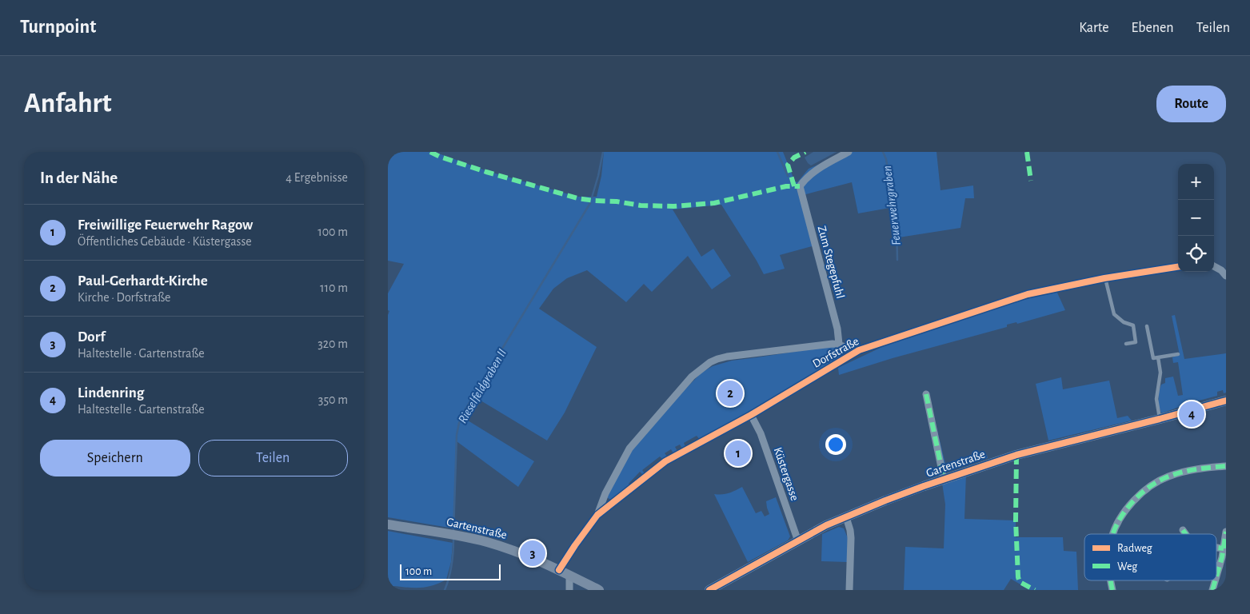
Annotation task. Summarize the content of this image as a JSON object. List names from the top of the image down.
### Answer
{
  "streets": {
    "street": [
      "Zum Stegepfuhl",
      "Dorfstraße",
      "Gartenstraße",
      "Küstergasse"
    ]
  },
  "crossings": [
    ["Zum Stegepfuhl", "Dorfstraße"],
    ["Dorfstraße", "Gartenstraße"],
    ["Dorfstraße", "Küstergasse"],
    ["Gartenstraße", "Küstergasse"]
  ],
  "water": ["Feuerwehrgraben", "Rieselfeldgraben II"],
  "legend": ["Radweg", "Weg"],
  "scale_bar": "100 m",
  "page": {
    "header": "Turnpoint",
    "nav": ["Karte", "Ebenen", "Teilen"],
    "buttons": [
      "Route",
      ["Speichern", "Teilen"]
    ],
    "title": "Anfahrt",
    "heading": ["In der Nähe", "4 Ergebnisse"],
    "map_buttons": ["+", "−"],
    "list": [
      {
        "mark": "1",
        "name": "Freiwillige Feuerwehr Ragow",
        "note": "Öffentliches Gebäude · Küstergasse",
        "value": "100 m"
      },
      {
        "mark": "2",
        "name": "Paul-Gerhardt-Kirche",
        "note": "Kirche · Dorfstraße",
        "value": "110 m"
      },
      {
        "mark": "3",
        "name": "Dorf",
        "note": "Haltestelle · Gartenstraße",
        "value": "320 m"
      },
      {
        "mark": "4",
        "name": "Lindenring",
        "note": "Haltestelle · Gartenstraße",
        "value": "350 m"
      }
    ],
    "pins": [
      "2",
      "4",
      "1",
      "3"
    ],
    "scale": "100 m"
  }
}
